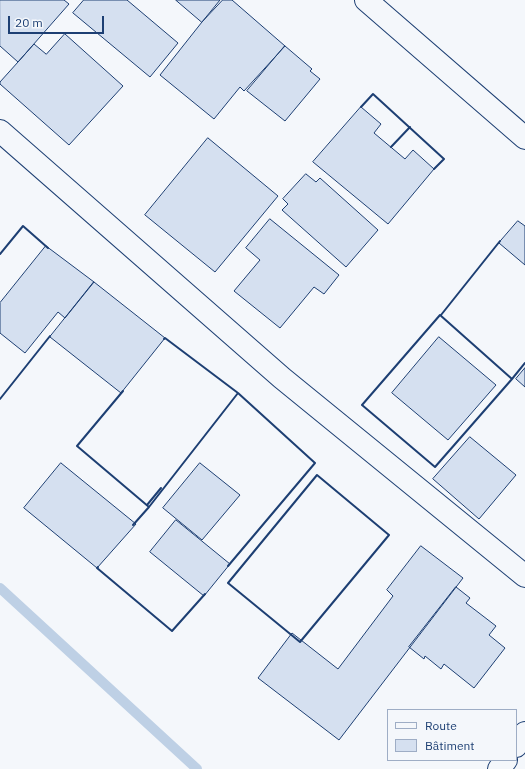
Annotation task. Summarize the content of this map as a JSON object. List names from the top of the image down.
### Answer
{
  "legend": ["Route", "Bâtiment"],
  "scale_bar": "20 m"
}
